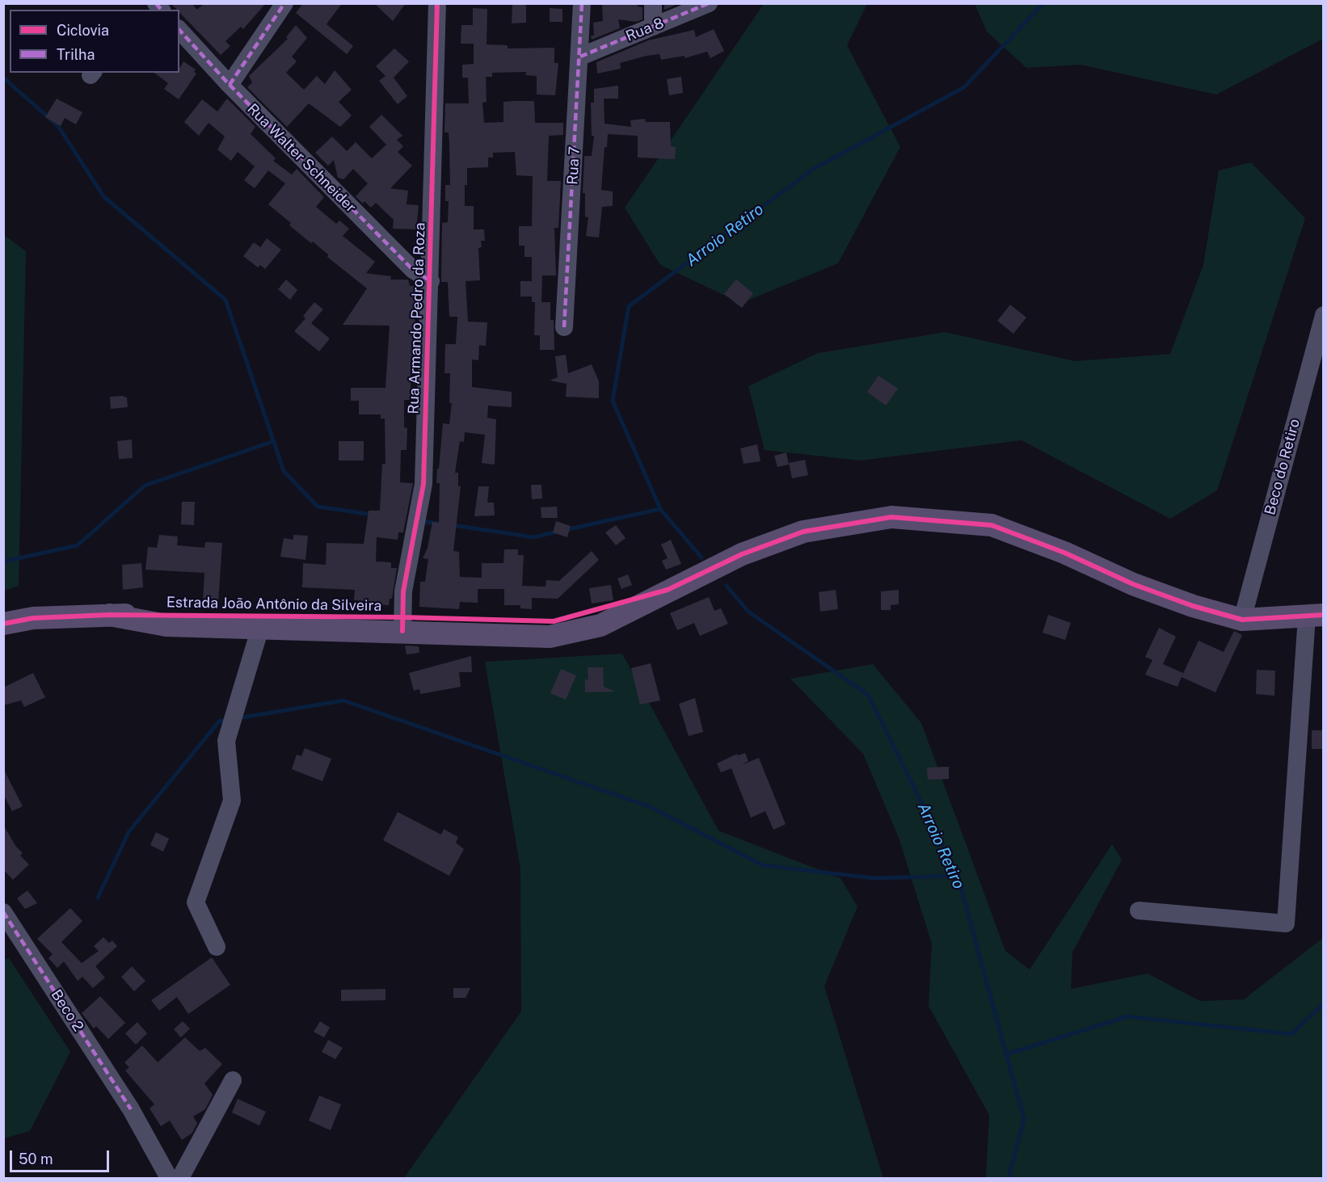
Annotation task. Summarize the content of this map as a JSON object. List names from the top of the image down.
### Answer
{
  "streets": {
    "main road": ["Estrada João Antônio da Silveira"],
    "street": [
      "Rua 8",
      "Rua Walter Schneider",
      "Rua 7",
      "Rua Armando Pedro da Roza",
      "Beco do Retiro",
      "Beco 2"
    ]
  },
  "crossings": [
    ["Rua 8", "Rua 7"],
    ["Rua Walter Schneider", "Rua Armando Pedro da Roza"],
    ["Rua Armando Pedro da Roza", "Estrada João Antônio da Silveira"],
    ["Beco do Retiro", "Estrada João Antônio da Silveira"]
  ],
  "water": ["Arroio Retiro"],
  "legend": ["Ciclovia", "Trilha"],
  "scale_bar": "50 m"
}
